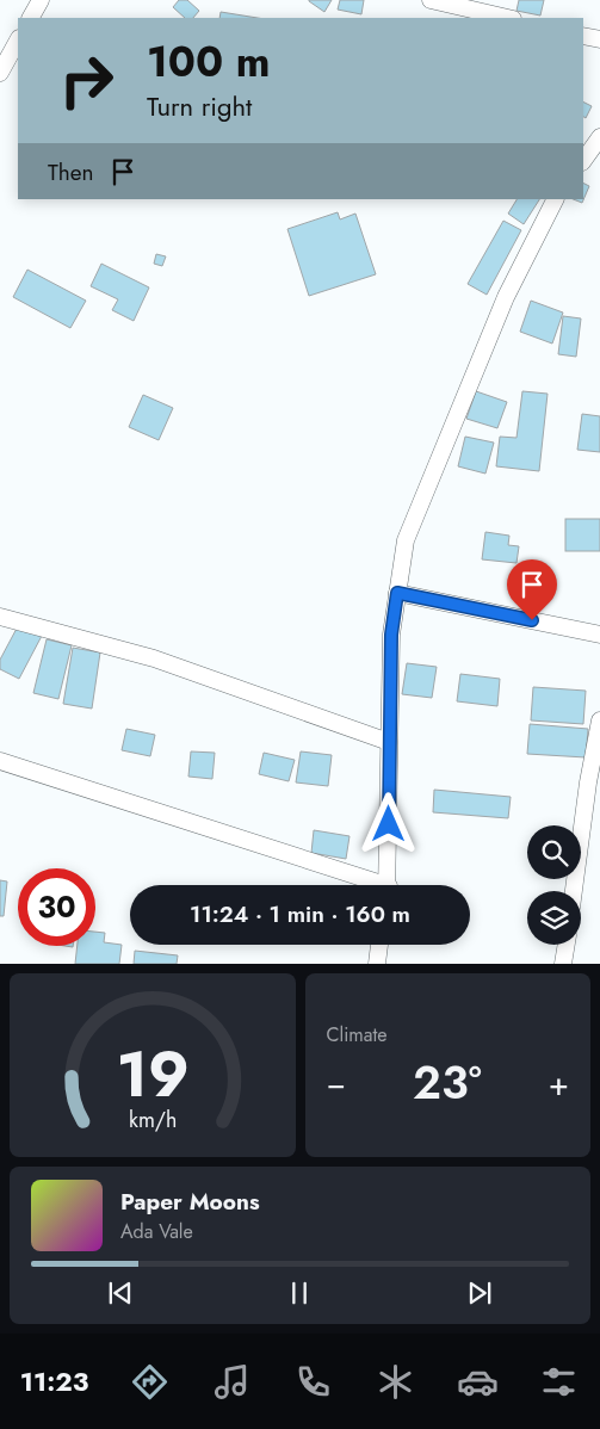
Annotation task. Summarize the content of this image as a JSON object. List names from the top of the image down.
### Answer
{
  "page": {
    "turn": ["100 m", "Turn right"],
    "then": "Then",
    "limit": "30",
    "trip": "11:24 · 1 min · 160 m",
    "tile": "Climate",
    "heat": ["−", "23°", "+"],
    "song": ["Paper Moons", "Ada Vale"],
    "tabs": "11:23",
    "gauge": ["19", "km/h"]
  }
}
